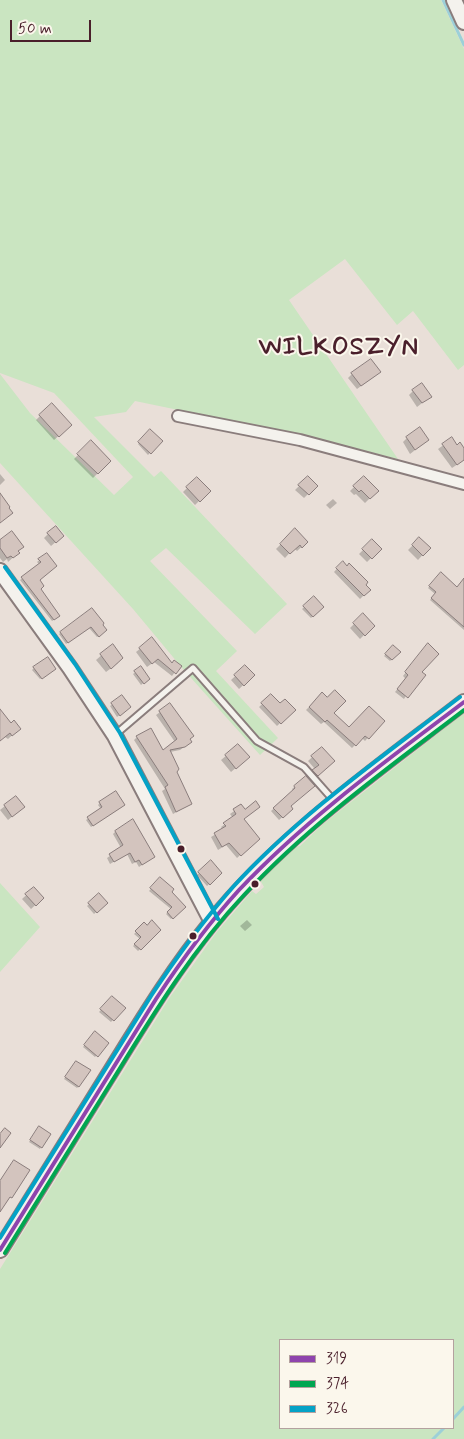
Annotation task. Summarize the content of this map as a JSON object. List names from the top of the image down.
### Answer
{
  "districts": ["WILKOSZYN"],
  "lines": ["transit line 326", "transit line 319", "transit line 374"],
  "legend": ["319", "374", "326"],
  "scale_bar": "50 m"
}
